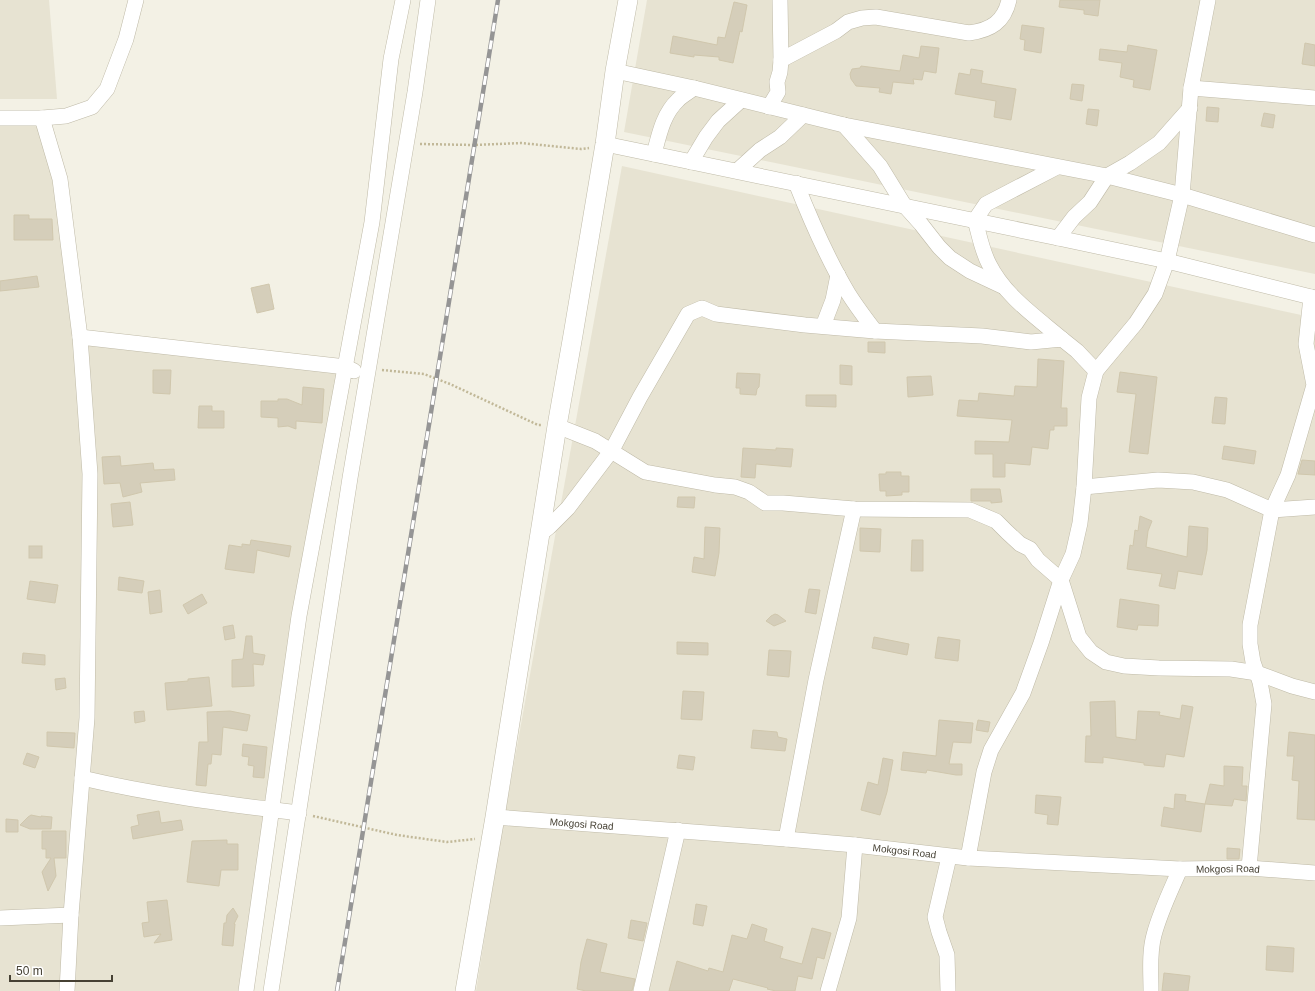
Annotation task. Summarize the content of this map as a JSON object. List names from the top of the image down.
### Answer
{
  "streets": {
    "street": ["Mokgosi Road"]
  },
  "scale_bar": "50 m"
}
